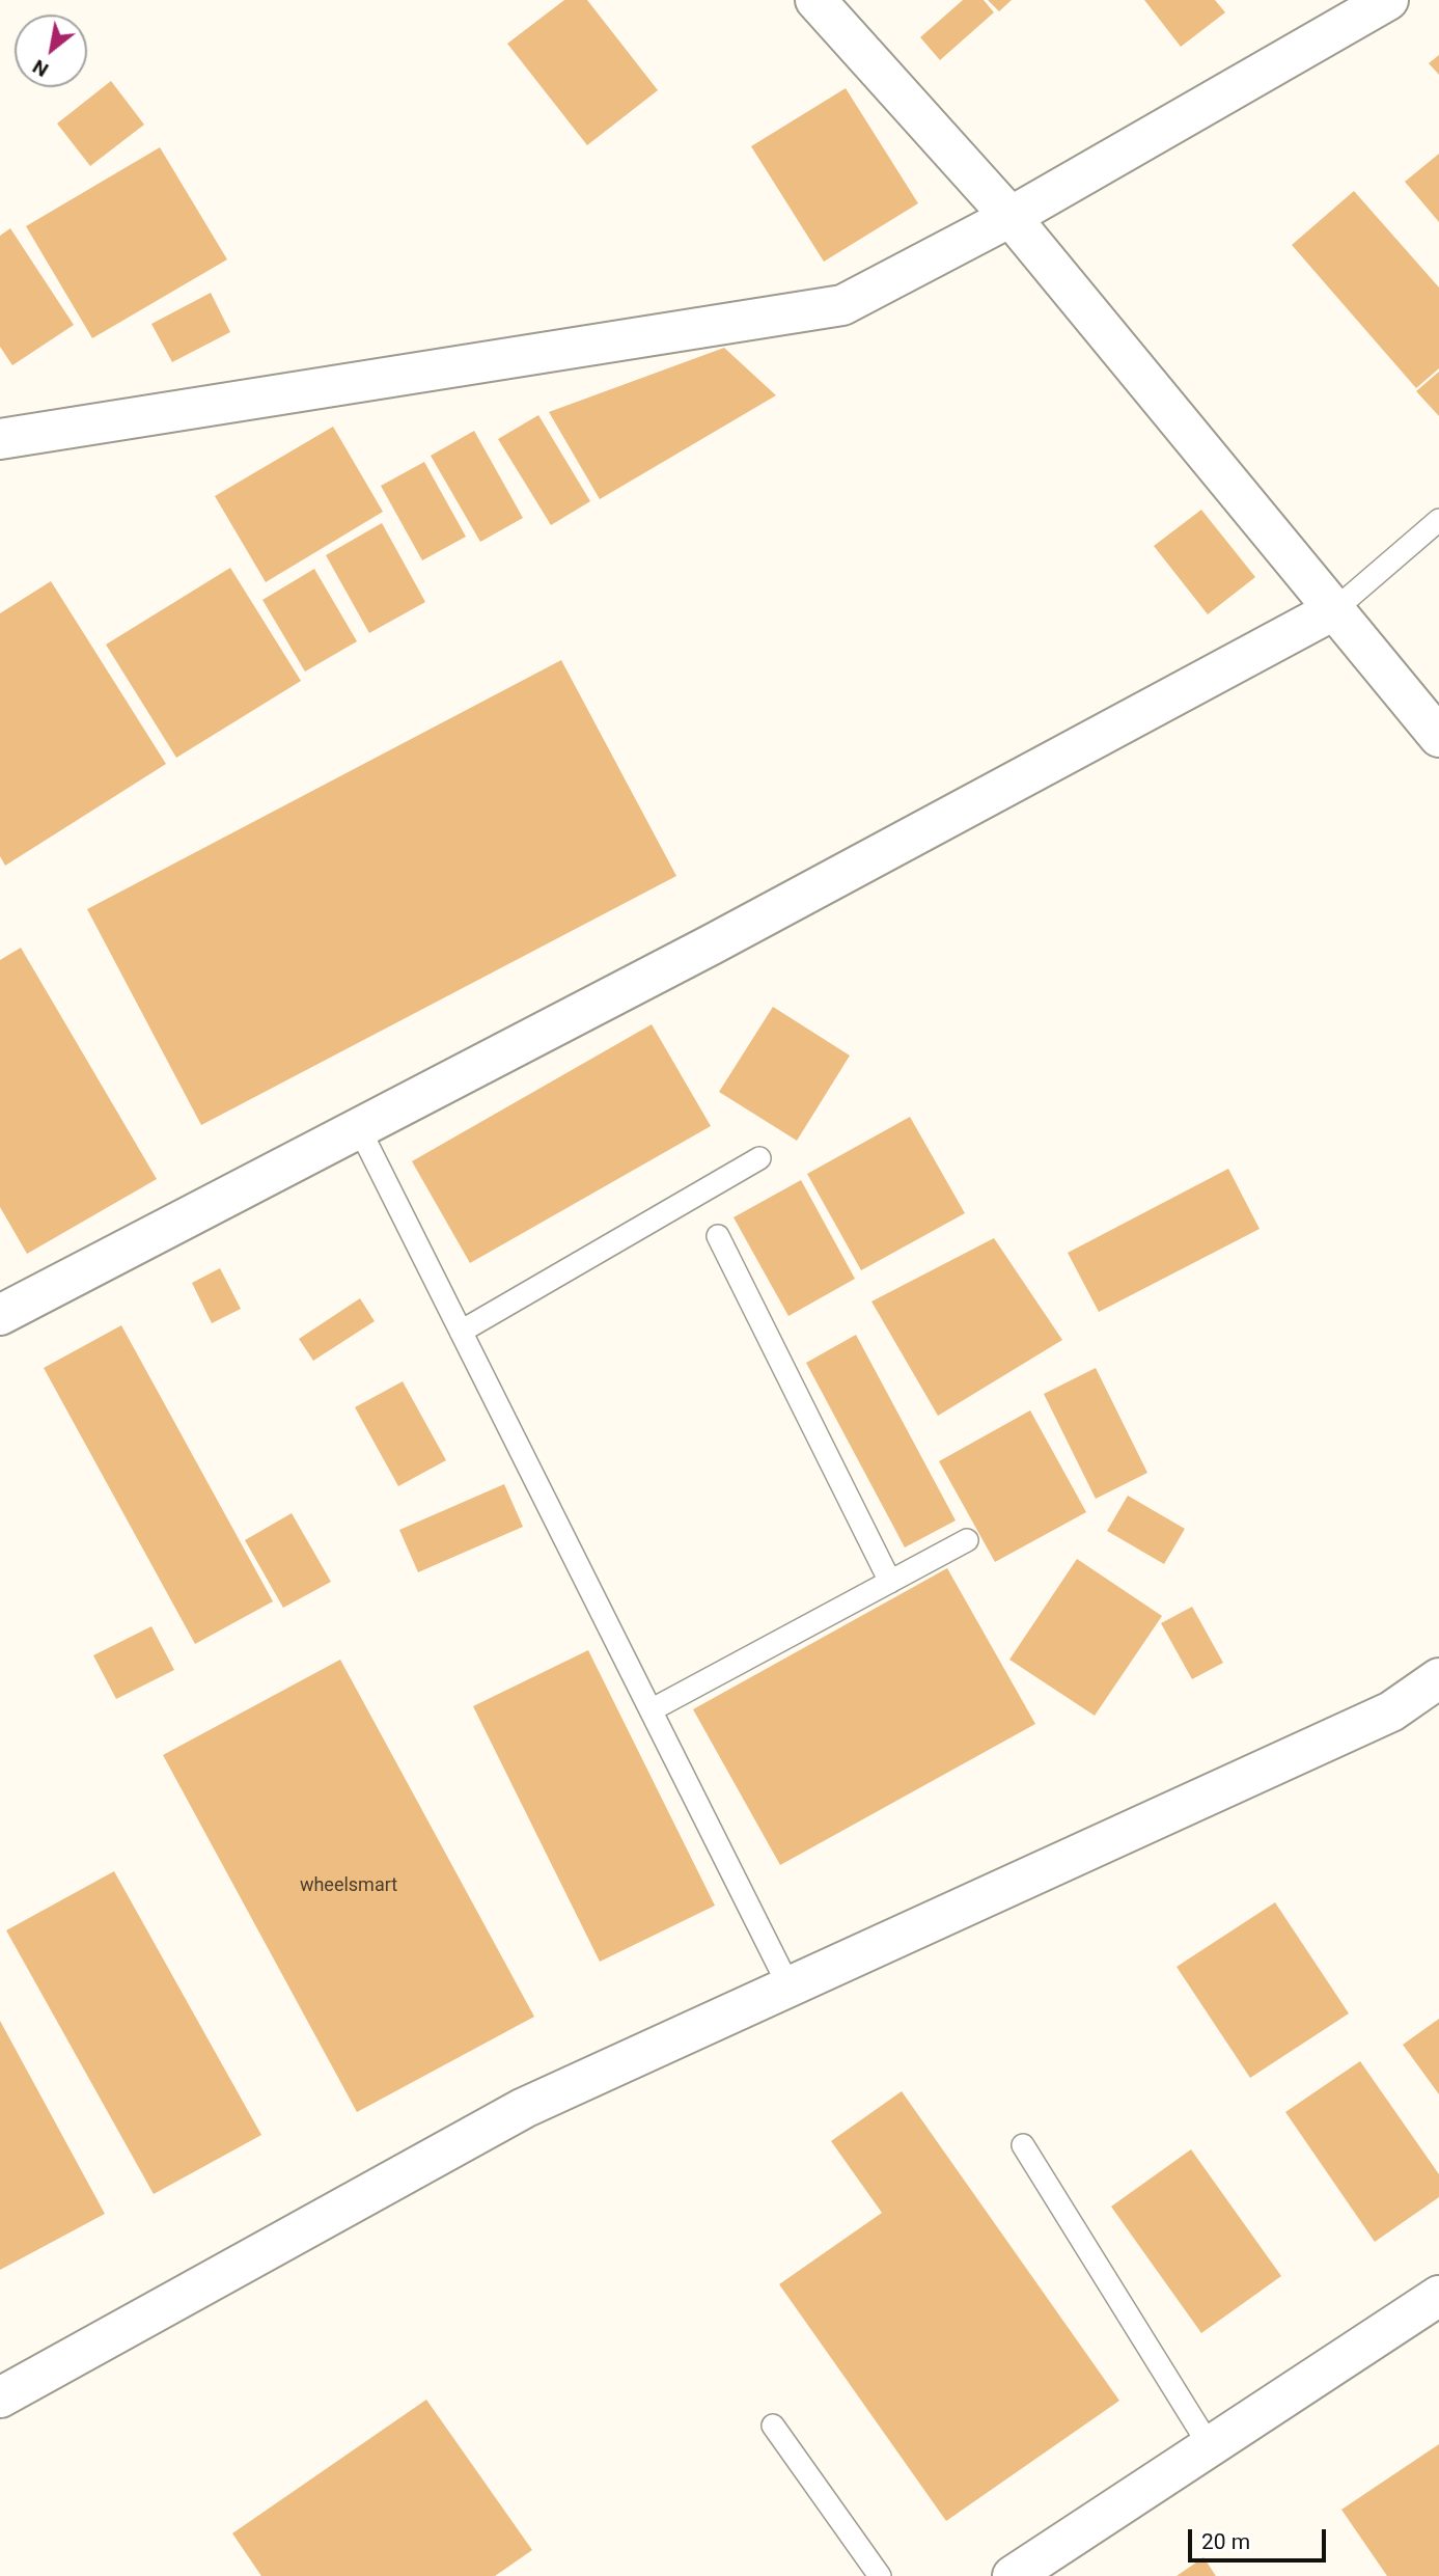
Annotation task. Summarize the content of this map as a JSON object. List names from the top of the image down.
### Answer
{
  "house_numbers": ["wheelsmart"],
  "scale_bar": "20 m",
  "north": "bottom left"
}
